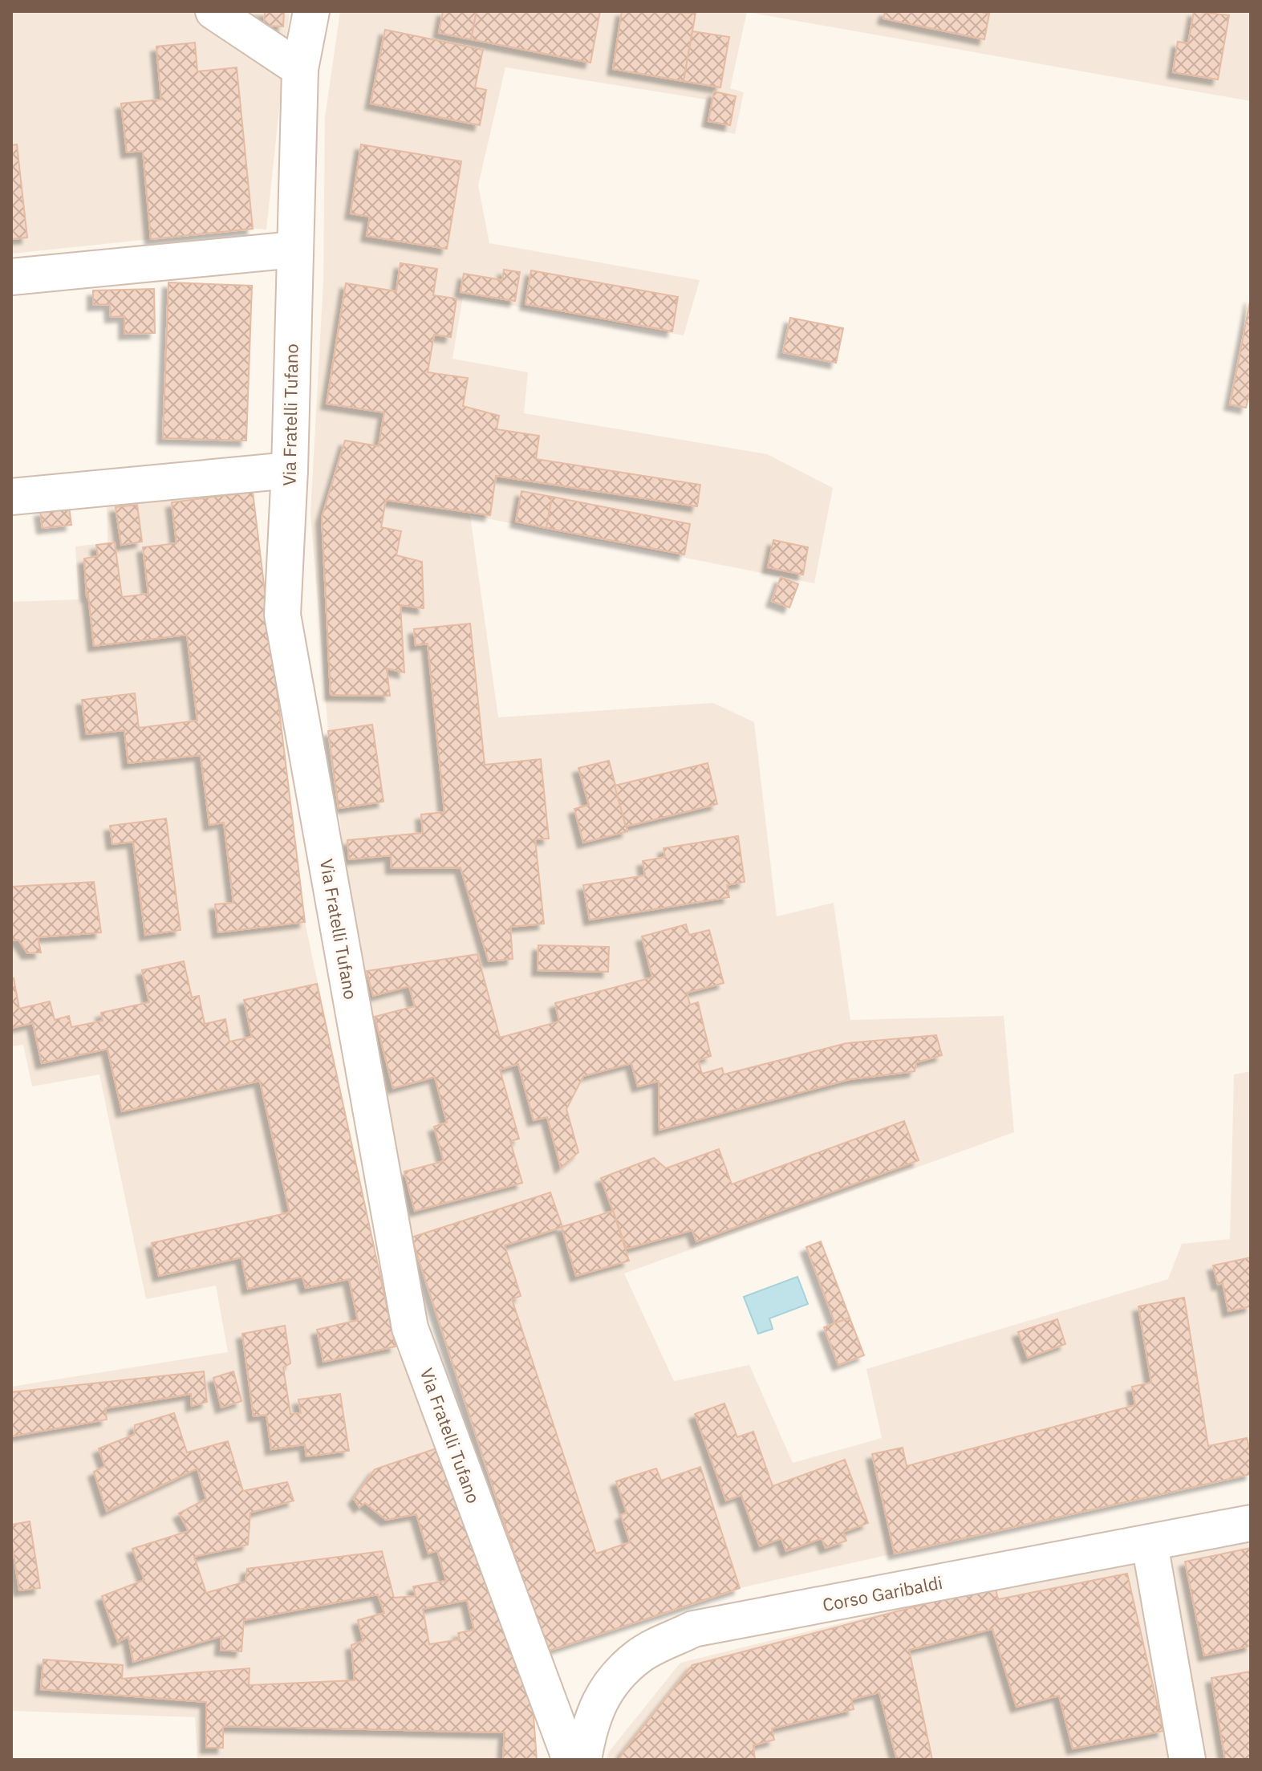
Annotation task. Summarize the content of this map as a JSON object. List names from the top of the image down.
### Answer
{
  "streets": {
    "street": ["Via Fratelli Tufano", "Corso Garibaldi"]
  }
}
